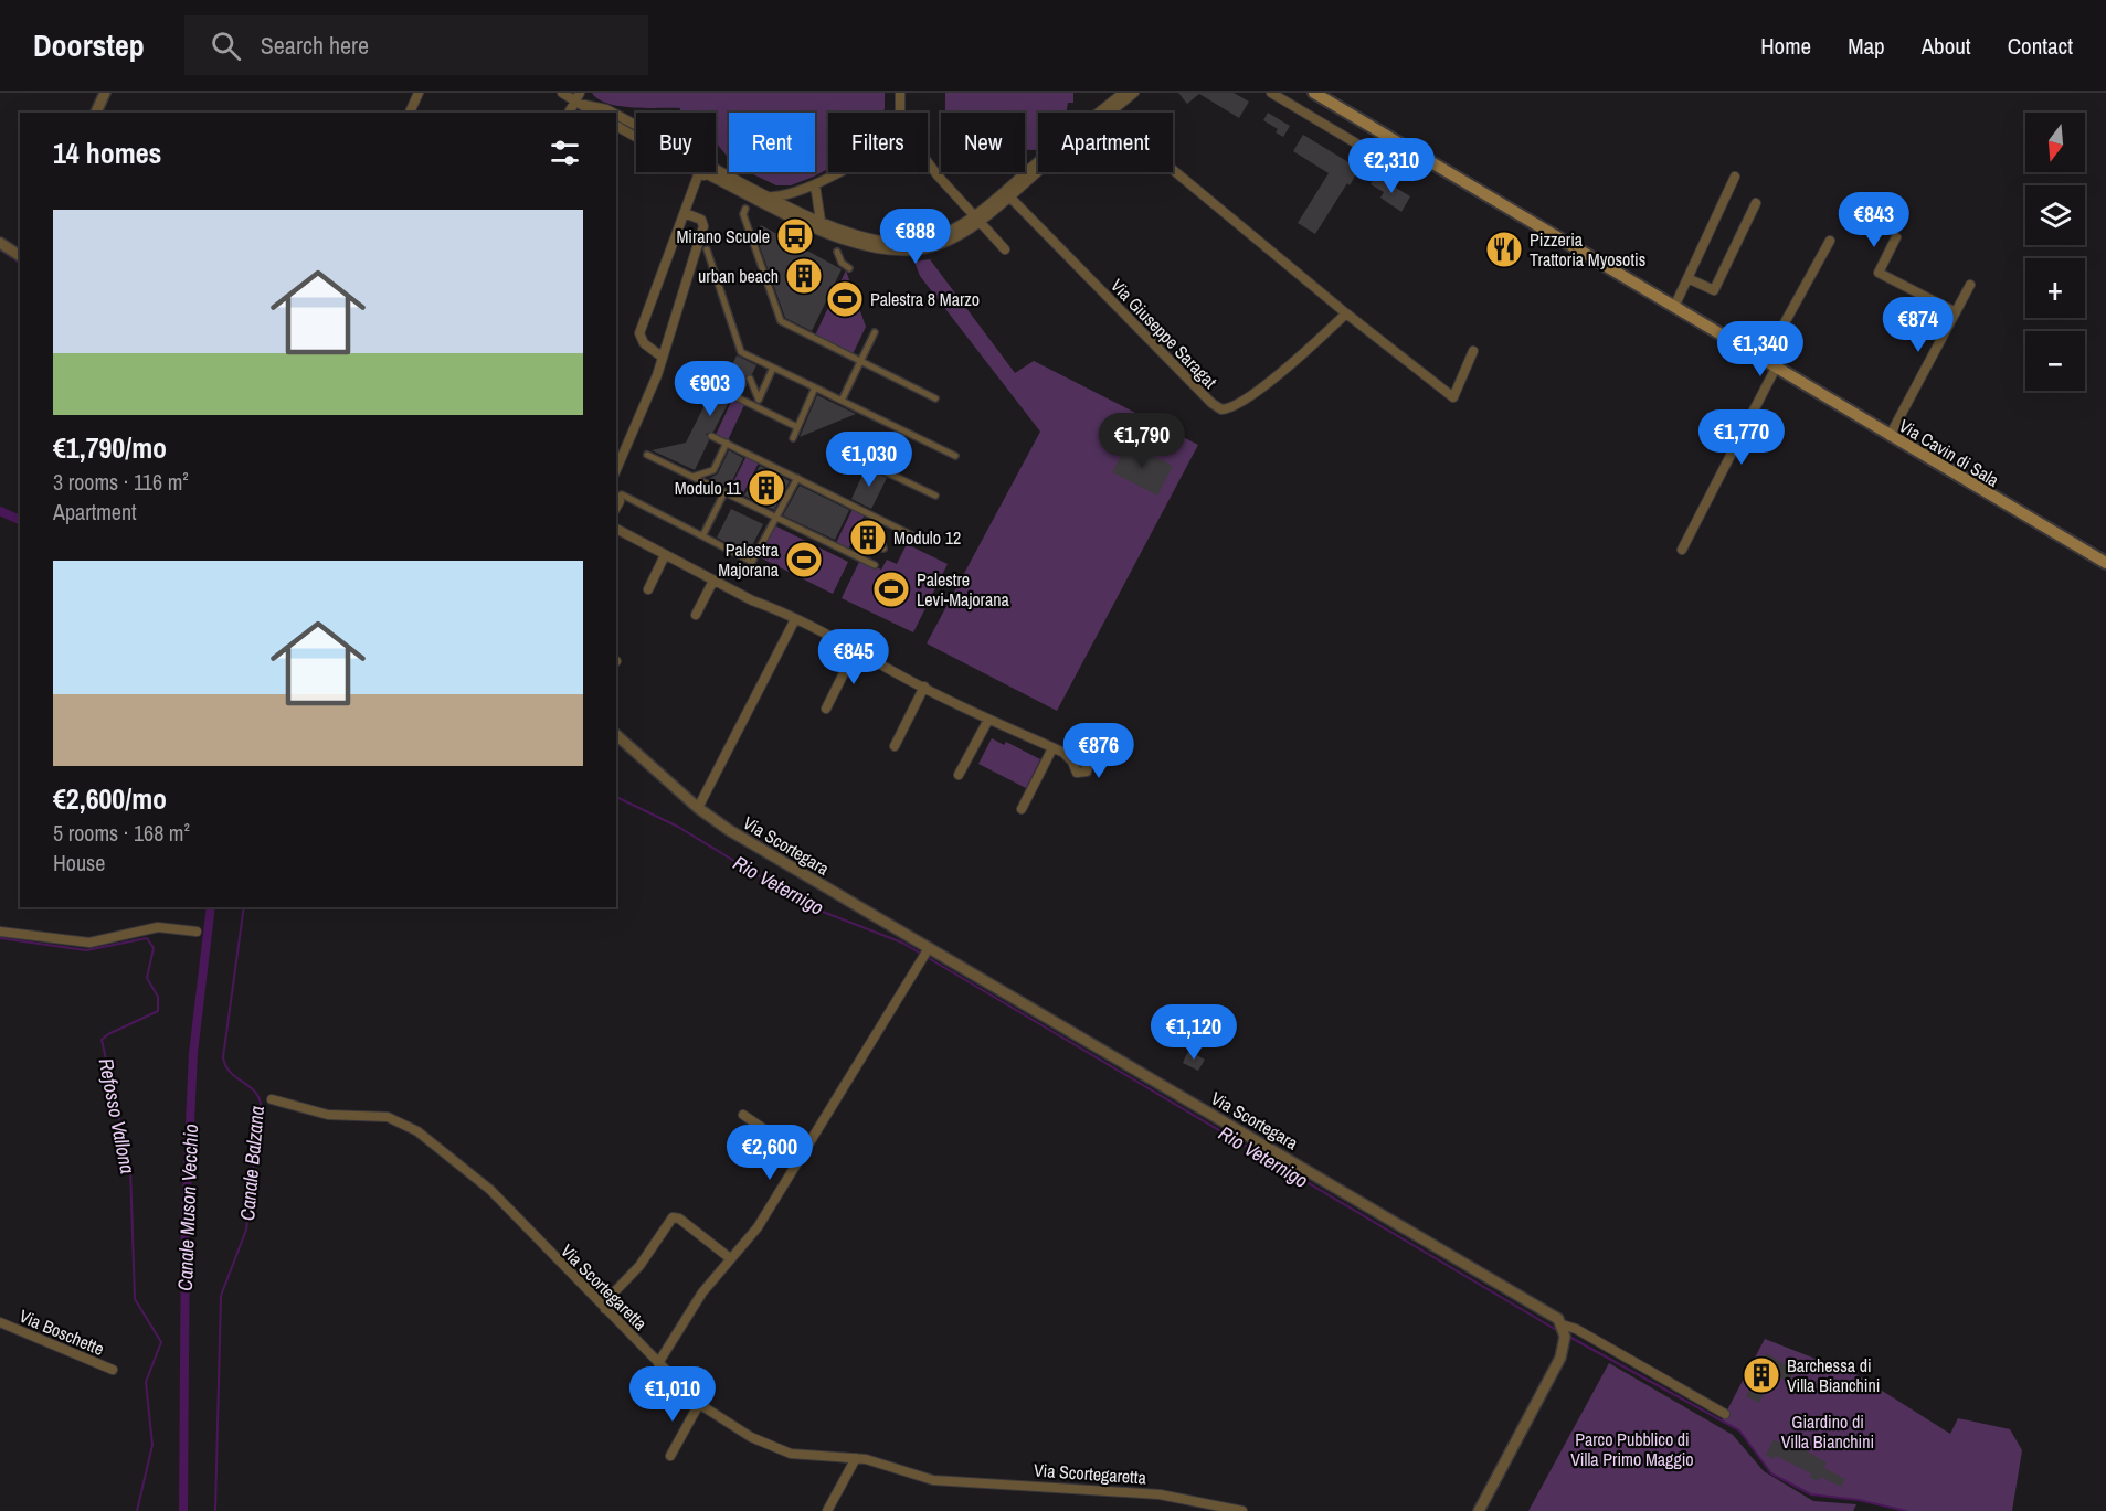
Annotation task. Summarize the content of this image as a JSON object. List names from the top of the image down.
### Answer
{
  "streets": {
    "main road": ["Via Cavin di Sala"],
    "street": [
      "Via Giuseppe Saragat",
      "Via Scortegara",
      "Via Scortegaretta",
      "Via Boschette"
    ]
  },
  "water": [
    "Rio Veternigo",
    "Refosso Vallona",
    "Canale Balzana",
    "Canale Muson Vecchio"
  ],
  "parks": ["Giardino di Villa Bianchini", "Parco Pubblico di Villa Primo Maggio"],
  "places": {
    "bus stop": ["Mirano Scuole"],
    "restaurant": ["Pizzeria Trattoria Myosotis"],
    "building": [
      "urban beach",
      "Modulo 11",
      "Modulo 12",
      "Barchessa di Villa Bianchini"
    ],
    "sports": ["Palestra 8 Marzo", "Palestra Majorana", "Palestre Levi-Majorana"]
  },
  "north": "bottom",
  "page": {
    "header": "Doorstep",
    "search": "Search here",
    "nav": [
      "Home",
      "Map",
      "About",
      "Contact"
    ],
    "map_buttons": ["+", "−"],
    "chip": [
      "Buy",
      "Rent",
      "Filters",
      "New",
      "Apartment"
    ],
    "heading": "14 homes",
    "price": [
      "€2,310",
      "€843",
      "€888",
      "€874",
      "€1,340",
      "€903",
      "€1,770",
      "€1,790",
      "€1,030",
      "€845",
      "€876",
      "€1,120",
      "€2,600",
      "€1,010"
    ],
    "list": [
      {
        "name": "€1,790/mo",
        "note": "3 rooms · 116 m² · Apartment"
      },
      {
        "name": "€2,600/mo",
        "note": "5 rooms · 168 m² · House"
      }
    ]
  }
}
